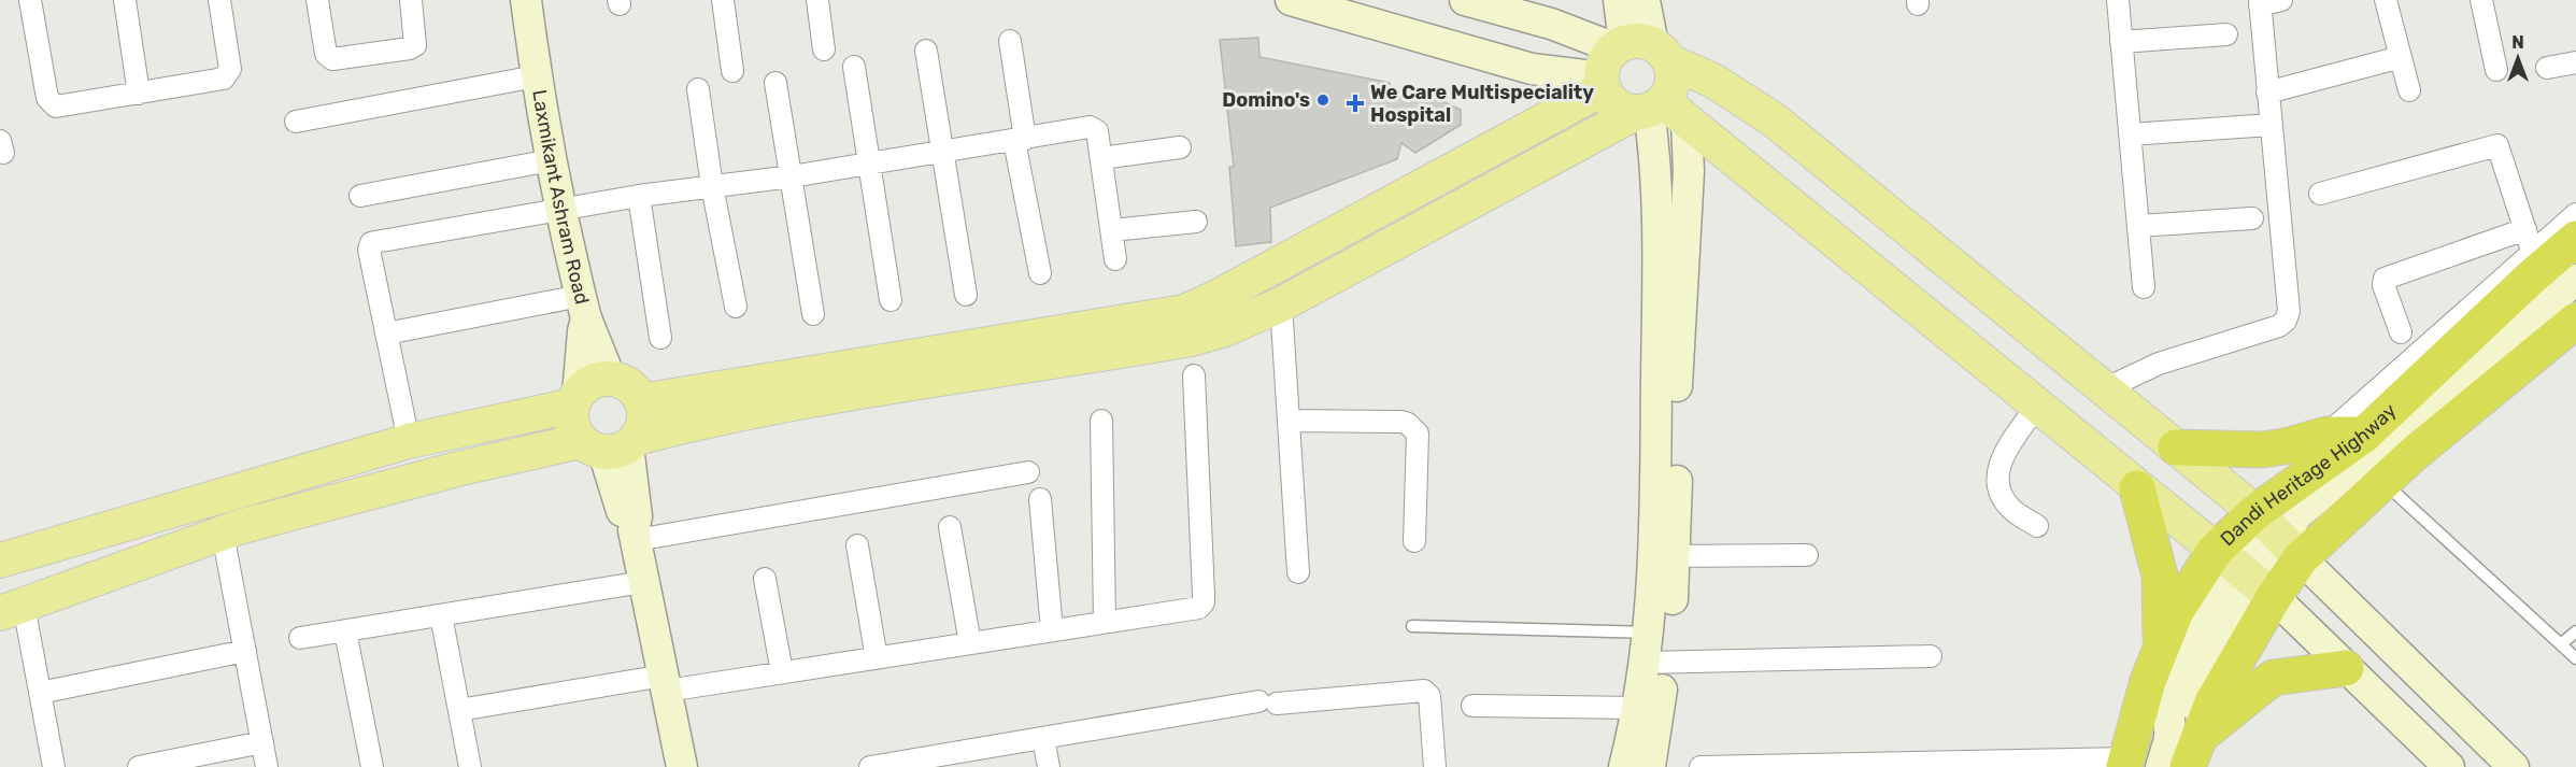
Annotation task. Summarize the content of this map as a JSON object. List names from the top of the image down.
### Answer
{
  "streets": {
    "highway": ["Dandi Heritage Highway"],
    "street": ["Laxmikant Ashram Road"]
  },
  "places": {
    "other": ["Domino's"],
    "health": ["We Care Multispeciality Hospital"]
  },
  "north": "top"
}
